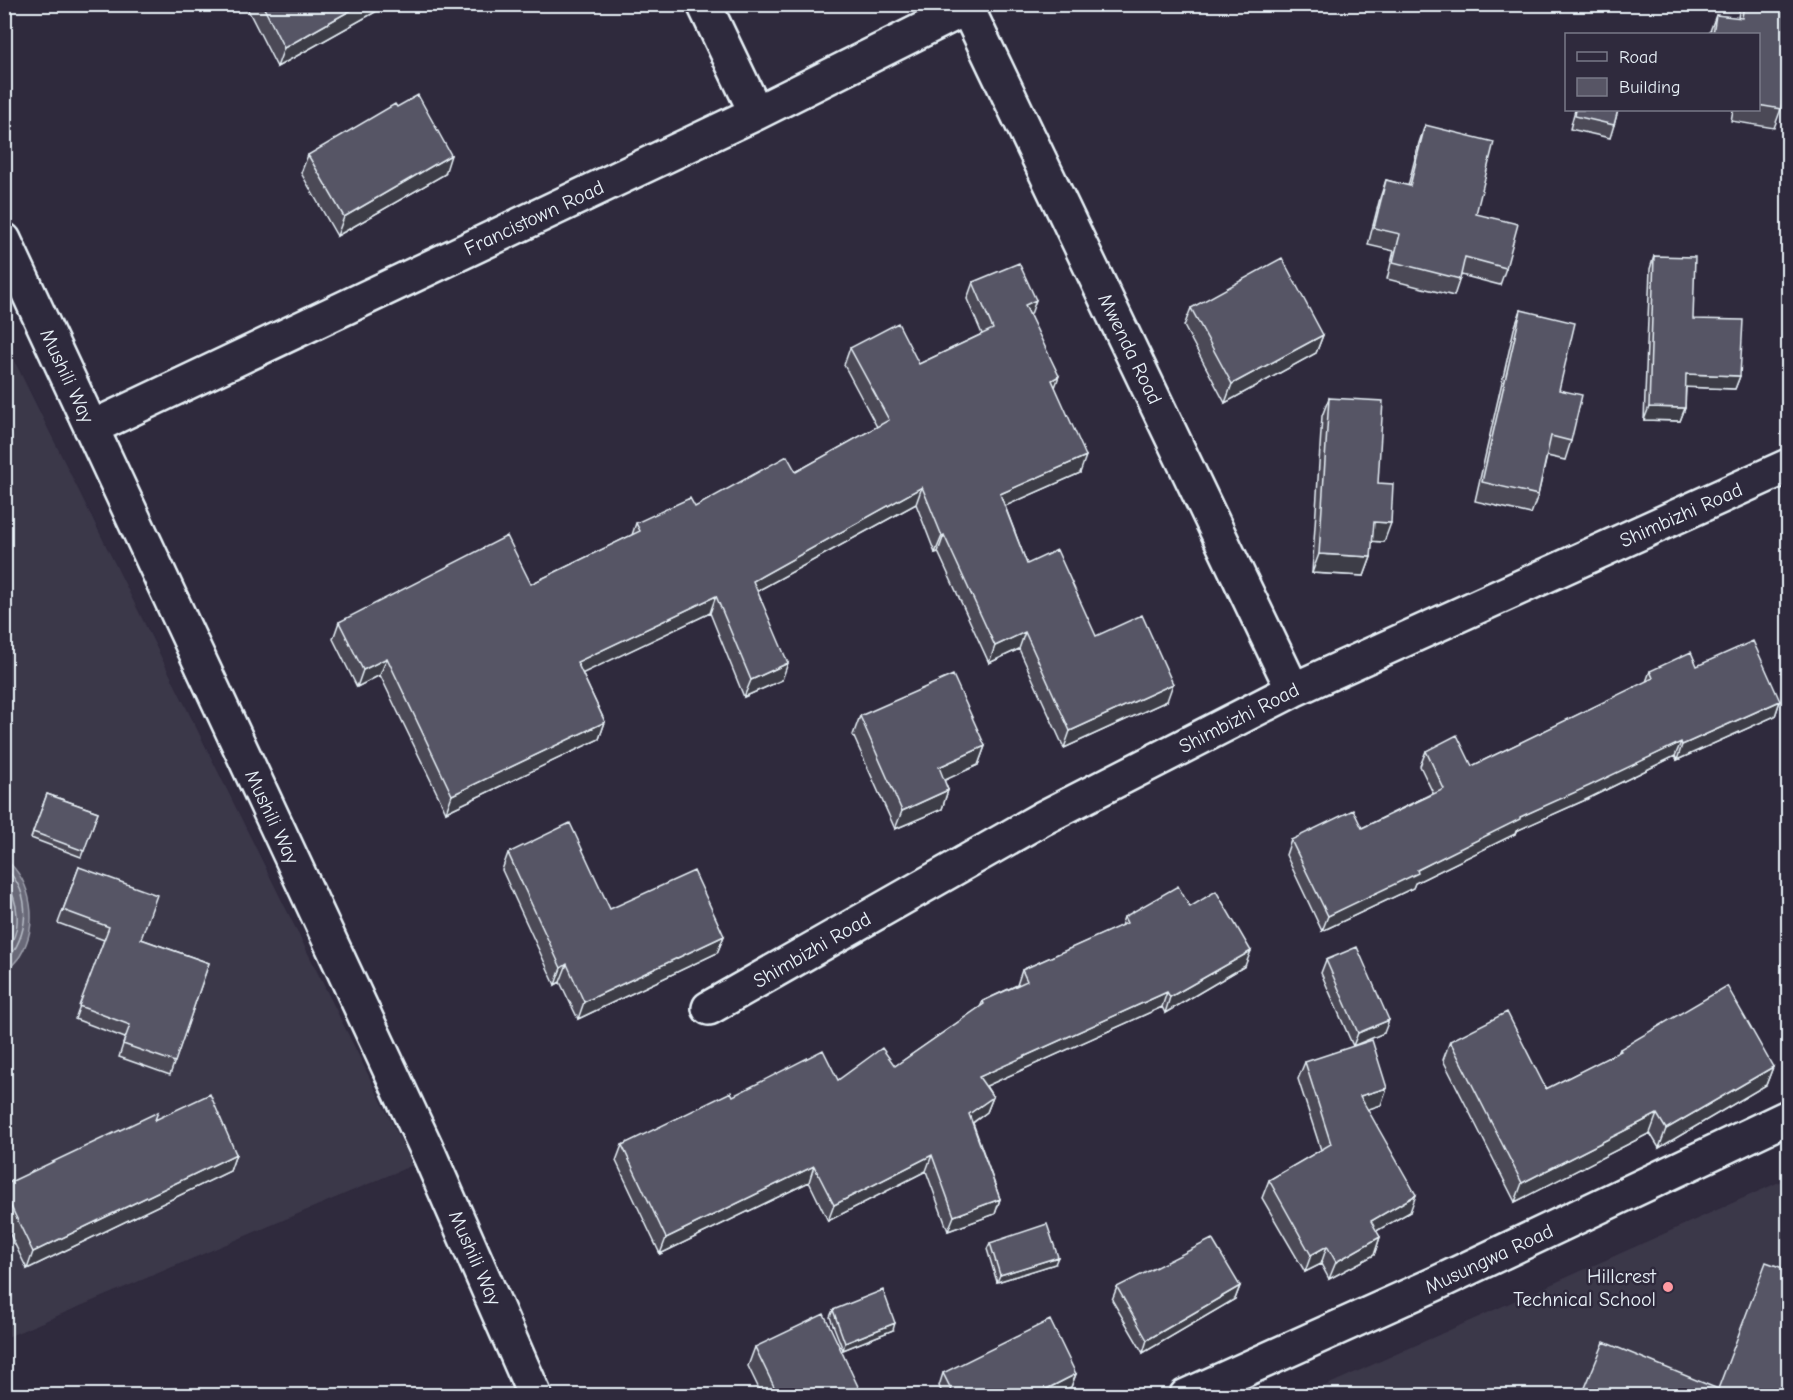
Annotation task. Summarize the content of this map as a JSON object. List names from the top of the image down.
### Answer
{
  "streets": {
    "street": [
      "Francistown Road",
      "Mwenda Road",
      "Mushili Way",
      "Shimbizhi Road",
      "Musungwa Road"
    ]
  },
  "crossings": [
    ["Francistown Road", "Mwenda Road"],
    ["Francistown Road", "Mushili Way"],
    ["Mwenda Road", "Shimbizhi Road"]
  ],
  "places": ["Hillcrest Technical School"],
  "legend": ["Road", "Building"]
}
